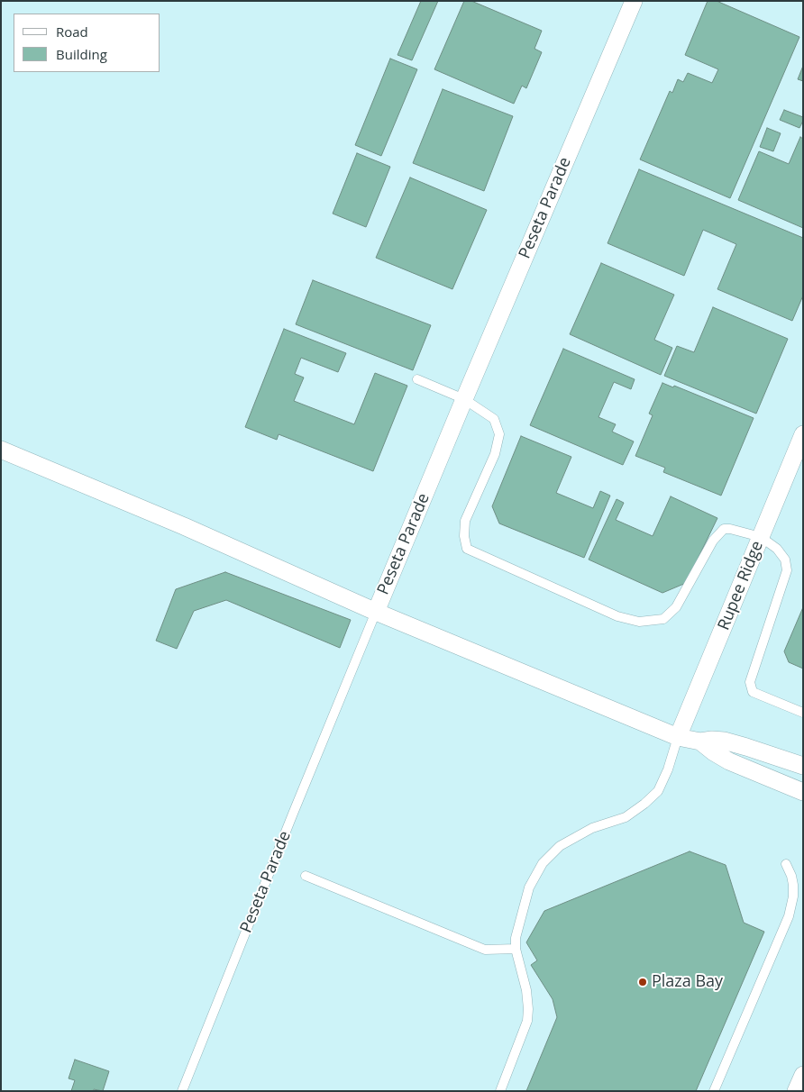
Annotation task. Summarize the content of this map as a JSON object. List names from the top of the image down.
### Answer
{
  "streets": {
    "street": ["Peseta Parade", "Rupee Ridge"]
  },
  "places": ["Plaza Bay"],
  "legend": ["Road", "Building"]
}
